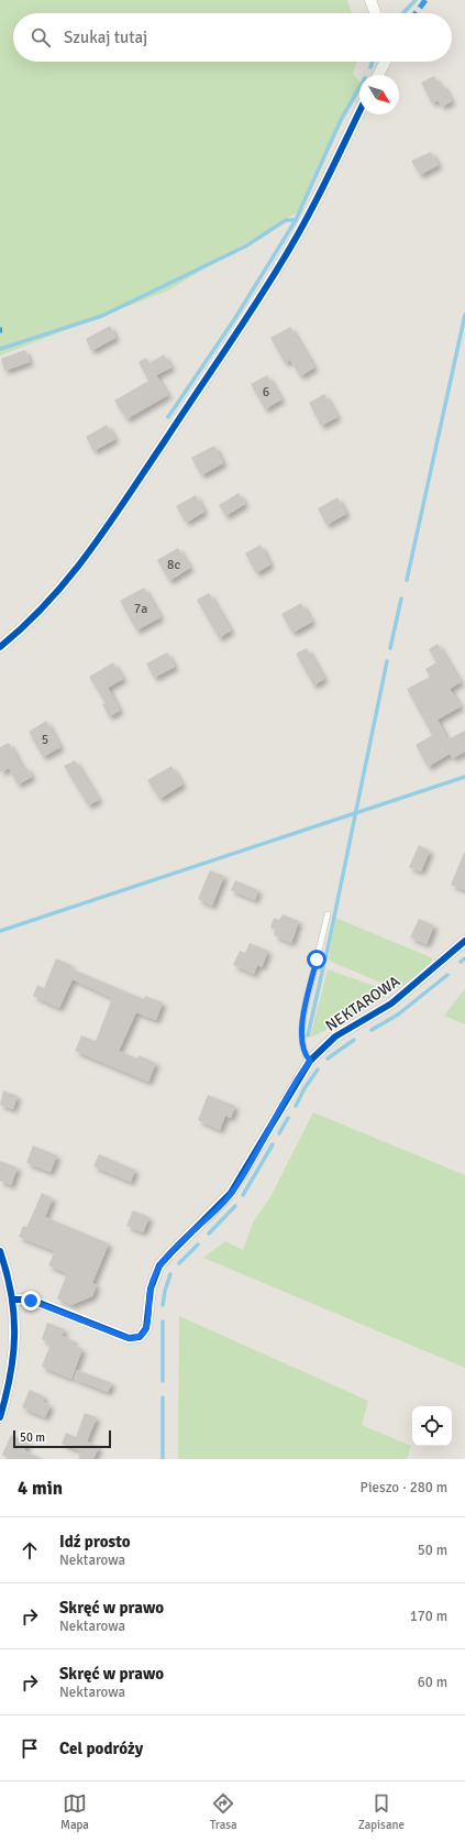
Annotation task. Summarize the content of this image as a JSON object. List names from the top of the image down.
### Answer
{
  "streets": {
    "street": ["NEKTAROWA"]
  },
  "house_numbers": [
    "6",
    "8c",
    "7a",
    "5"
  ],
  "scale_bar": "50 m",
  "north": "bottom right",
  "page": {
    "search": "Szukaj tutaj",
    "scale": "50 m",
    "heading": ["4 min", "Pieszo · 280 m"],
    "list": [
      ["Idź prosto", "Nektarowa", "50 m"],
      ["Skręć w prawo", "Nektarowa", "170 m"],
      ["Skręć w prawo", "Nektarowa", "60 m"],
      "Cel podróży"
    ],
    "nav": ["Mapa", "Trasa", "Zapisane"]
  }
}
